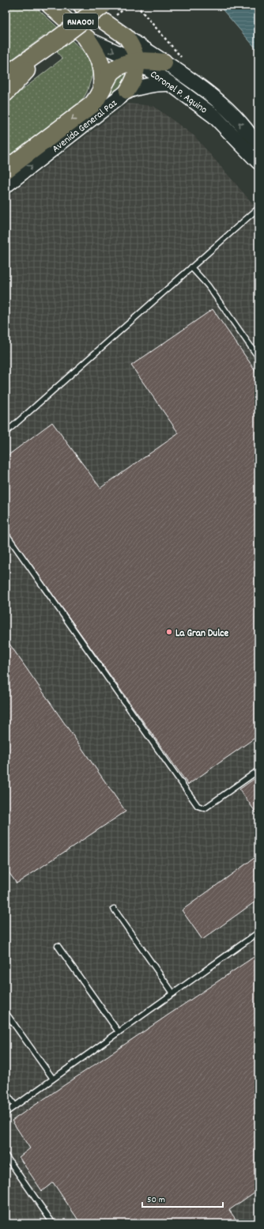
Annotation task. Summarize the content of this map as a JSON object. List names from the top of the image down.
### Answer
{
  "streets": {
    "highway": ["RNA001"],
    "street": ["Coronel P. Aquino", "Avenida General Paz"]
  },
  "crossings": [
    ["Coronel P. Aquino", "Avenida General Paz"]
  ],
  "one_way": ["Avenida General Paz"],
  "places": ["La Gran Dulce"],
  "scale_bar": "50 m"
}
